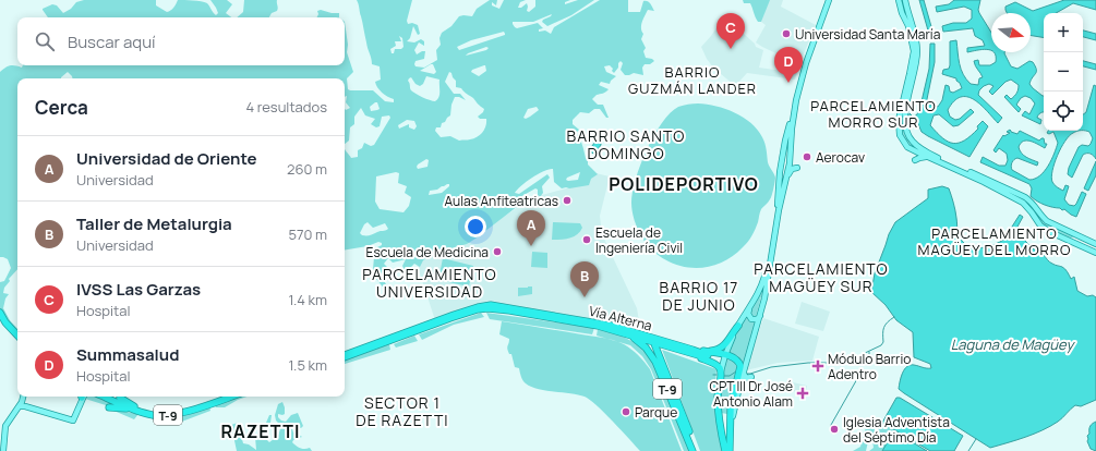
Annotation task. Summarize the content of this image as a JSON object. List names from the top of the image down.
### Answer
{
  "streets": {
    "highway": ["Vía Alterna", "T-9"]
  },
  "crossings": [
    ["Vía Alterna", "T-9"]
  ],
  "districts": [
    "BARRIO GUZMÁN LANDER",
    "PARCELAMIENTO MORRO SUR",
    "BARRIO SANTO DOMINGO",
    "POLIDEPORTIVO",
    "PARCELAMIENTO MAGÜEY DEL MORRO",
    "PARCELAMIENTO MAGÜEY SUR",
    "PARCELAMIENTO UNIVERSIDAD",
    "BARRIO 17 DE JUNIO",
    "SECTOR 1 DE RAZETTI",
    "RAZETTI"
  ],
  "water": ["Laguna de Magüey"],
  "places": {
    "other": [
      "Universidad Santa María",
      "Aerocav",
      "Aulas Anfiteatricas",
      "Escuela de Ingeniería Civil",
      "Escuela de Medicina",
      "Parque",
      "Iglesia Adventista del Séptimo Día"
    ],
    "health": ["Módulo Barrio Adentro", "CPT III Dr José Antonio Alam"]
  },
  "north": "right",
  "page": {
    "map_buttons": ["+", "−"],
    "pins": [
      "C",
      "D",
      "A",
      "B"
    ],
    "search": "Buscar aquí",
    "heading": ["Cerca", "4 resultados"],
    "list": [
      {
        "mark": "A",
        "name": "Universidad de Oriente",
        "note": "Universidad",
        "value": "260 m"
      },
      {
        "mark": "B",
        "name": "Taller de Metalurgia",
        "note": "Universidad",
        "value": "570 m"
      },
      {
        "mark": "C",
        "name": "IVSS Las Garzas",
        "note": "Hospital",
        "value": "1.4 km"
      },
      {
        "mark": "D",
        "name": "Summasalud",
        "note": "Hospital",
        "value": "1.5 km"
      }
    ]
  }
}
